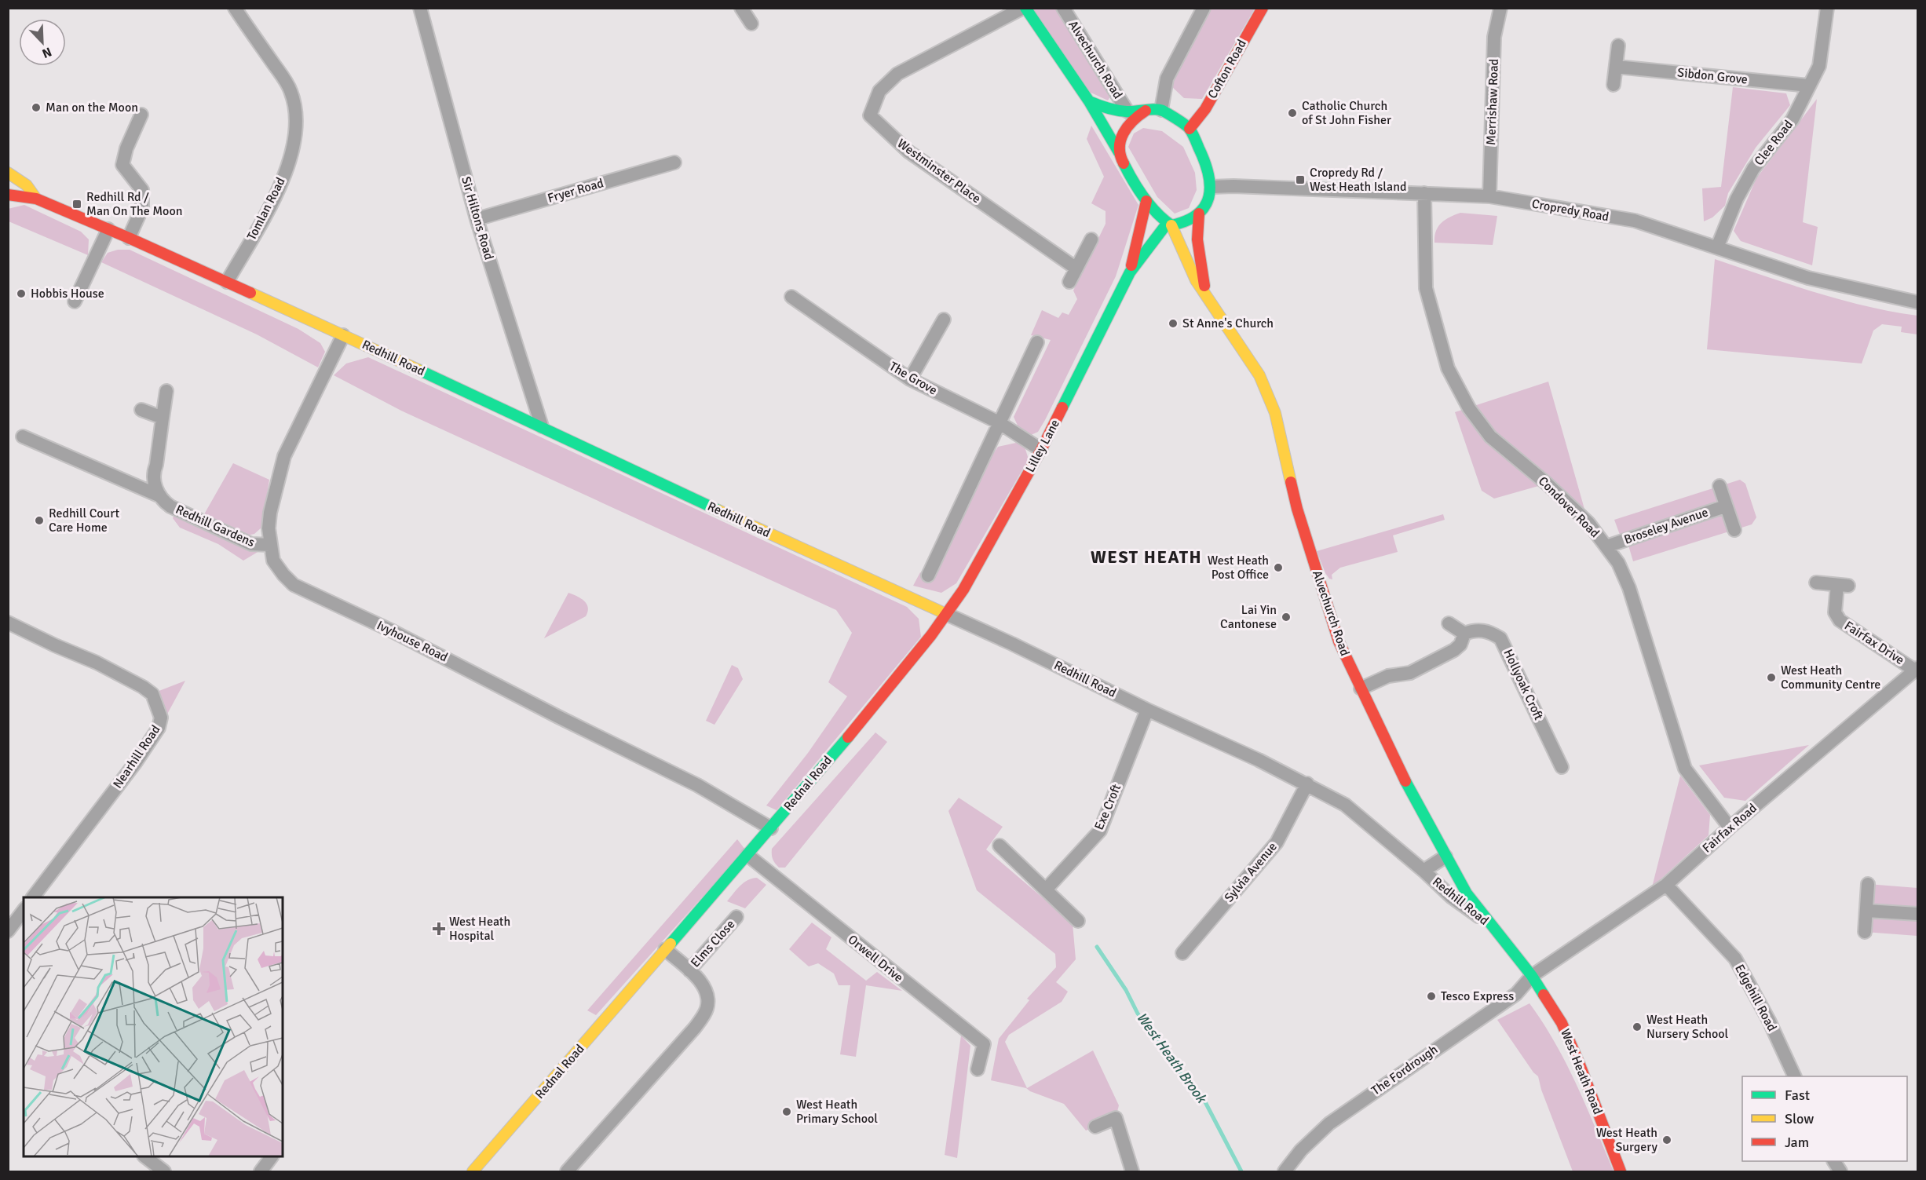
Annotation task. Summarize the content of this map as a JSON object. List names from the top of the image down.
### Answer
{
  "streets": {
    "street": [
      "Alvechurch Road",
      "Cofton Road",
      "Sibdon Grove",
      "Merrishaw Road",
      "Clee Road",
      "Westminster Place",
      "Fryer Road",
      "Tomlan Road",
      "Cropredy Road",
      "Sir Hiltons Road",
      "Redhill Road",
      "The Grove",
      "Lilley Lane",
      "Condover Road",
      "Redhill Gardens",
      "Broseley Avenue",
      "Ivyhouse Road",
      "Fairfax Drive",
      "Hollyoak Croft",
      "Nearhill Road",
      "Rednal Road",
      "Exe Croft",
      "Fairfax Road",
      "Sylvia Avenue",
      "Elms Close",
      "Orwell Drive",
      "Edgehill Road",
      "The Fordrough",
      "West Heath Road"
    ]
  },
  "crossings": [
    ["Alvechurch Road", "Cofton Road"],
    ["Alvechurch Road", "Cropredy Road"],
    ["Alvechurch Road", "Redhill Road"],
    ["Alvechurch Road", "Lilley Lane"],
    ["Cofton Road", "Cropredy Road"],
    ["Cofton Road", "Lilley Lane"],
    ["Sibdon Grove", "Clee Road"],
    ["Merrishaw Road", "Cropredy Road"],
    ["Clee Road", "Cropredy Road"],
    ["Fryer Road", "Sir Hiltons Road"],
    ["Tomlan Road", "Redhill Road"],
    ["Cropredy Road", "Lilley Lane"],
    ["Cropredy Road", "Condover Road"],
    ["Sir Hiltons Road", "Redhill Road"],
    ["Redhill Road", "Lilley Lane"],
    ["Redhill Road", "Ivyhouse Road"],
    ["Redhill Road", "Rednal Road"],
    ["Redhill Road", "Exe Croft"],
    ["Redhill Road", "Fairfax Road"],
    ["Redhill Road", "Sylvia Avenue"],
    ["Redhill Road", "The Fordrough"],
    ["Redhill Road", "West Heath Road"],
    ["The Grove", "Lilley Lane"],
    ["Lilley Lane", "Rednal Road"],
    ["Condover Road", "Broseley Avenue"],
    ["Condover Road", "Fairfax Road"],
    ["Redhill Gardens", "Ivyhouse Road"],
    ["Ivyhouse Road", "Rednal Road"],
    ["Fairfax Drive", "Fairfax Road"],
    ["Rednal Road", "Orwell Drive"],
    ["Fairfax Road", "Edgehill Road"],
    ["Fairfax Road", "The Fordrough"],
    ["Fairfax Road", "West Heath Road"],
    ["The Fordrough", "West Heath Road"]
  ],
  "districts": ["WEST HEATH"],
  "water": ["West Heath Brook"],
  "places": {
    "other": [
      "Man on the Moon",
      "Catholic Church of St John Fisher",
      "Hobbis House",
      "St Anne's Church",
      "Redhill Court Care Home",
      "West Heath Post Office",
      "Lai Yin Cantonese",
      "West Heath Community Centre",
      "Tesco Express",
      "West Heath Nursery School",
      "West Heath Primary School",
      "West Heath Surgery"
    ],
    "transit": ["Cropredy Rd / West Heath Island", "Redhill Rd / Man On The Moon"],
    "health": ["West Heath Hospital"]
  },
  "legend": ["Fast", "Slow", "Jam"],
  "north": "bottom right"
}
